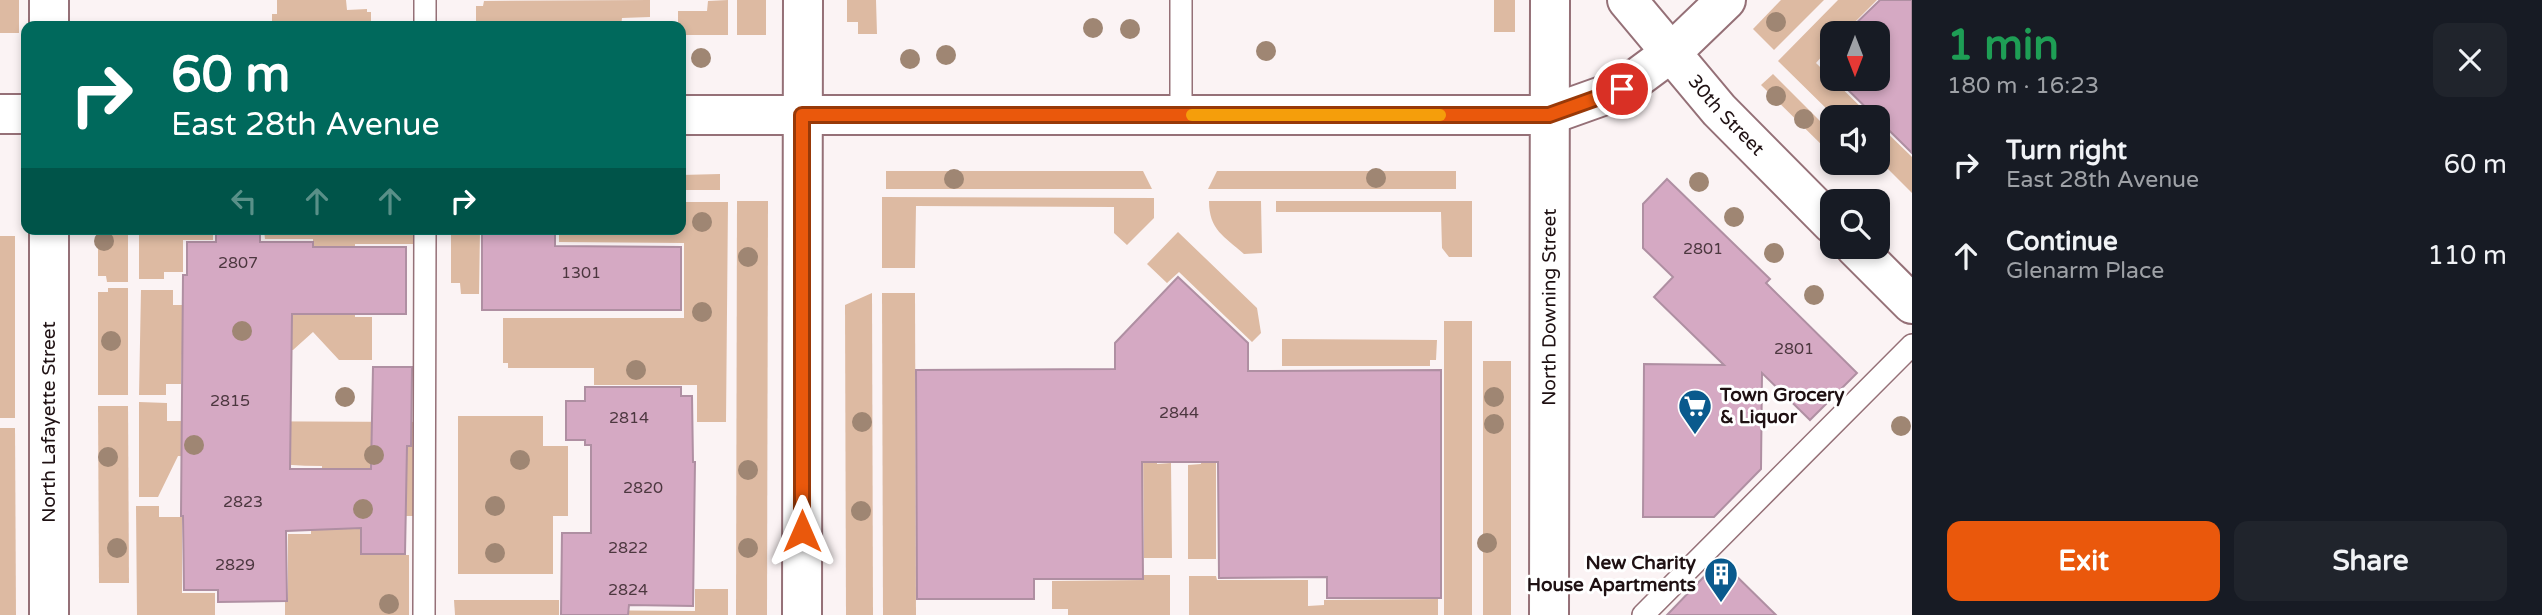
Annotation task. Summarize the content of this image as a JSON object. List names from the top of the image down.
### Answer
{
  "streets": {
    "street": ["30th Street", "North Downing Street", "North Lafayette Street"]
  },
  "places": {
    "supermarket": ["Town Grocery & Liquor"],
    "building": ["New Charity House Apartments"]
  },
  "house_numbers": [
    "2801",
    "2807",
    "1301",
    "2801",
    "2815",
    "2844",
    "2814",
    "2820",
    "2823",
    "2822",
    "2829",
    "2824"
  ],
  "north": "bottom",
  "page": {
    "heading": ["1 min", "180 m · 16:23"],
    "turn": ["60 m", "East 28th Avenue"],
    "list": [
      {
        "name": "Turn right",
        "note": "East 28th Avenue",
        "value": "60 m"
      },
      {
        "name": "Continue",
        "note": "Glenarm Place",
        "value": "110 m"
      }
    ],
    "buttons": ["Exit", "Share"]
  }
}
